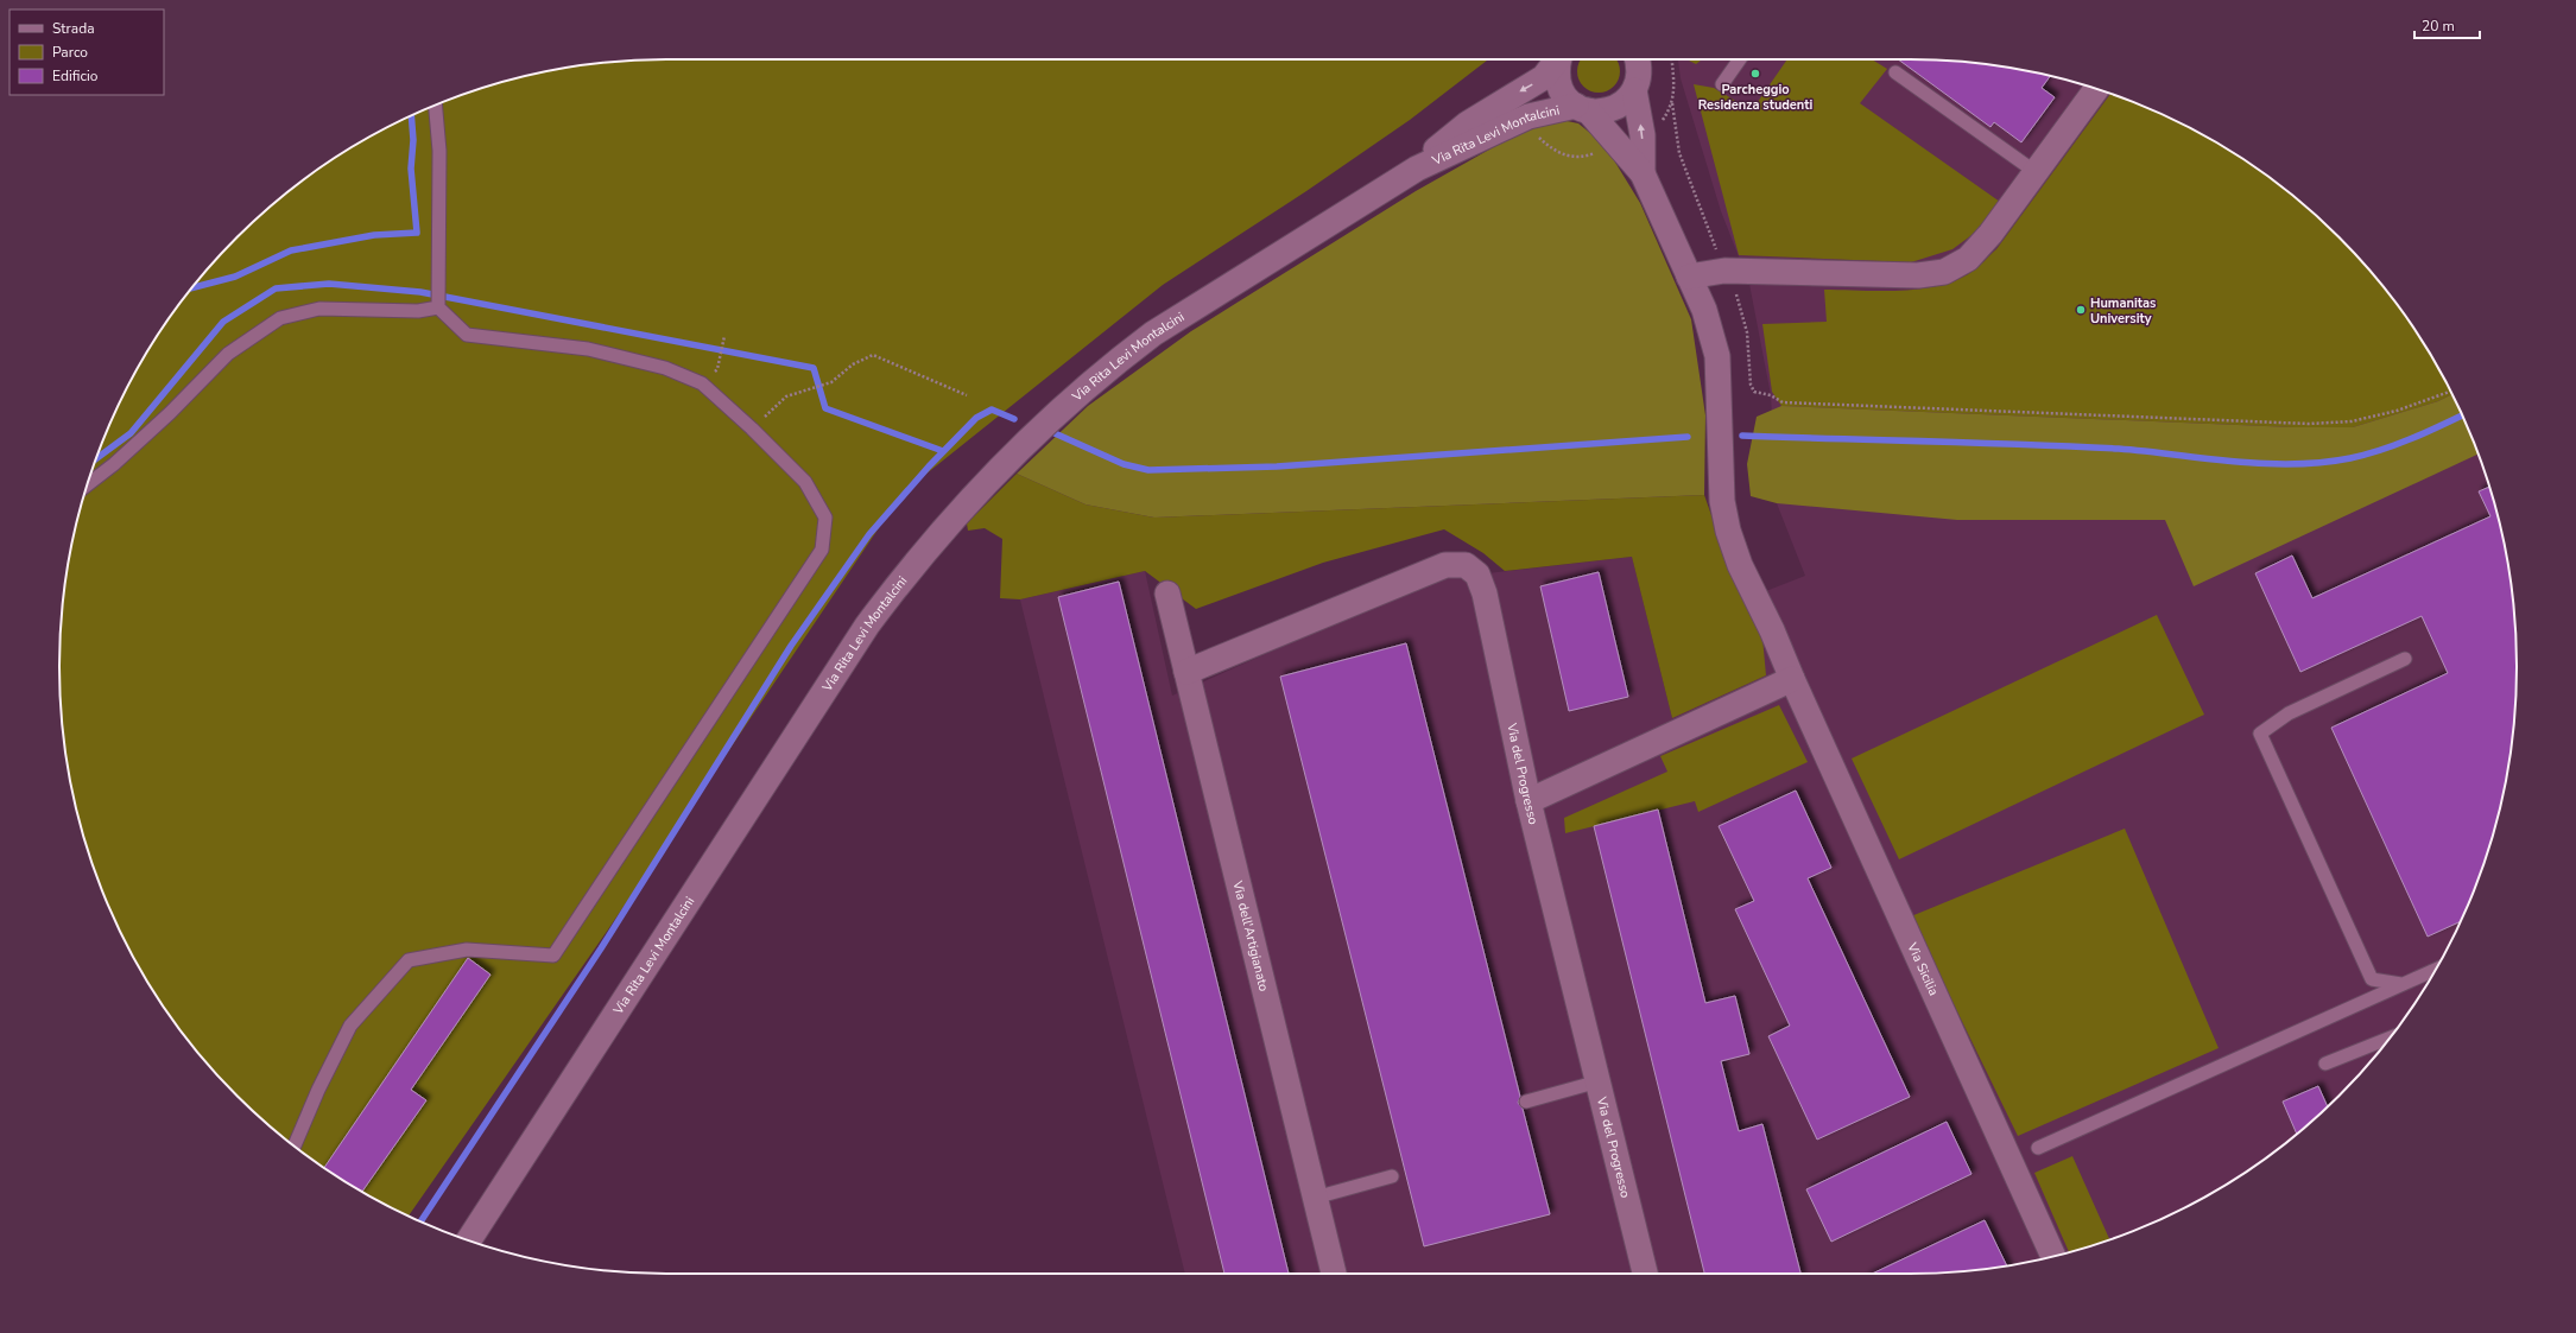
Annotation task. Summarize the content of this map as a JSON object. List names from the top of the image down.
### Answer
{
  "streets": {
    "street": [
      "Via Rita Levi Montalcini",
      "Via del Progresso",
      "Via dell'Artigianato",
      "Via Sicilia"
    ]
  },
  "crossings": [
    ["Via del Progresso", "Via dell'Artigianato"]
  ],
  "places": ["Parcheggio Residenza studenti", "Humanitas University"],
  "legend": ["Strada", "Parco", "Edificio"],
  "scale_bar": "20 m"
}
